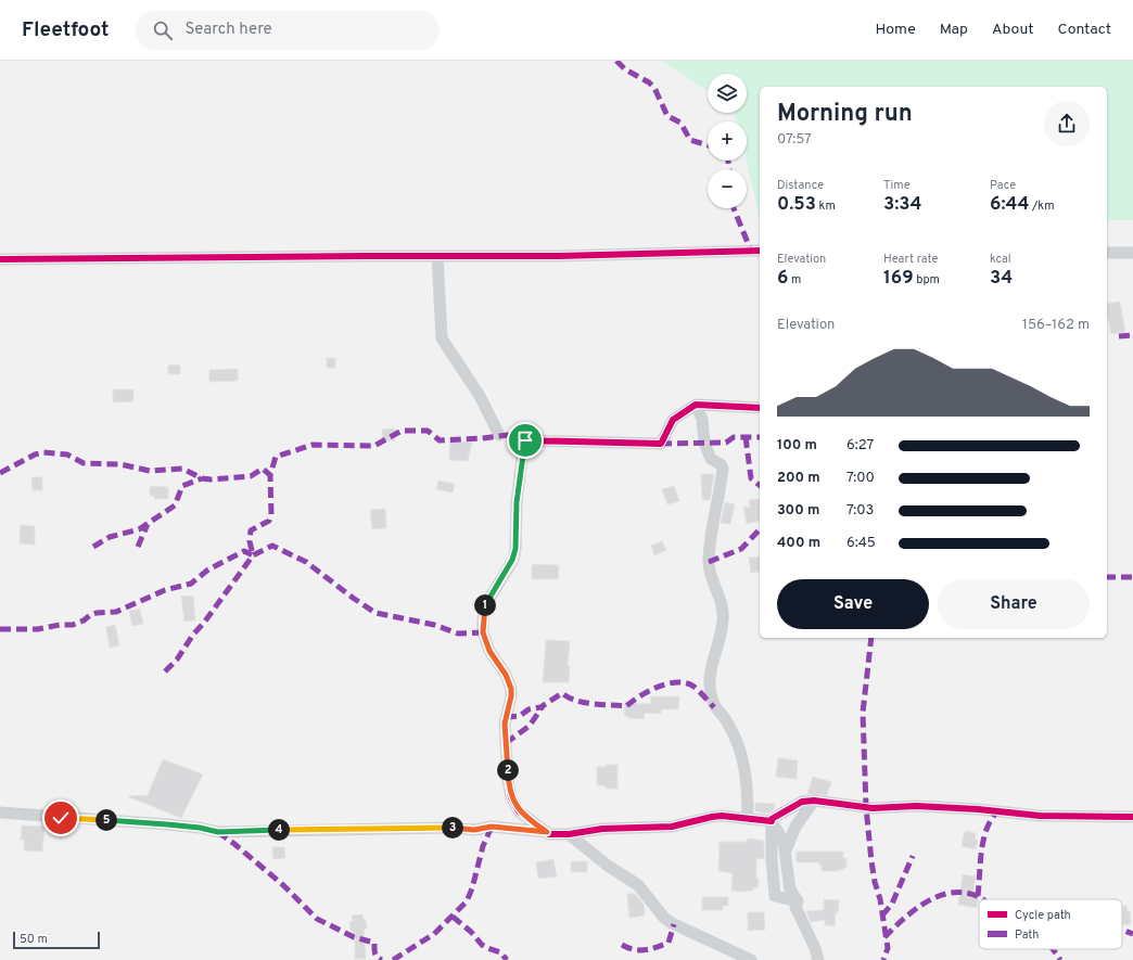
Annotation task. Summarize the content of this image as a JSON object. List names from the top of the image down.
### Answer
{
  "legend": ["Cycle path", "Path"],
  "scale_bar": "50 m",
  "page": {
    "header": "Fleetfoot",
    "search": "Search here",
    "nav": [
      "Home",
      "Map",
      "About",
      "Contact"
    ],
    "map_buttons": ["+", "−"],
    "heading": ["Morning run", "07:57"],
    "stats": [
      ["Distance", "0.53 km"],
      ["Time", "3:34"],
      ["Pace", "6:44 /km"],
      ["Elevation", "6 m"],
      ["Heart rate", "169 bpm"],
      ["kcal", "34"]
    ],
    "chart": ["Elevation", "156–162 m"],
    "list": [
      {
        "name": "100 m",
        "note": "6:27"
      },
      {
        "name": "200 m",
        "note": "7:00"
      },
      {
        "name": "300 m",
        "note": "7:03"
      },
      {
        "name": "400 m",
        "note": "6:45"
      }
    ],
    "buttons": ["Save", "Share"],
    "pins": [
      "1",
      "2",
      "5",
      "3",
      "4"
    ],
    "scale": "50 m"
  }
}
